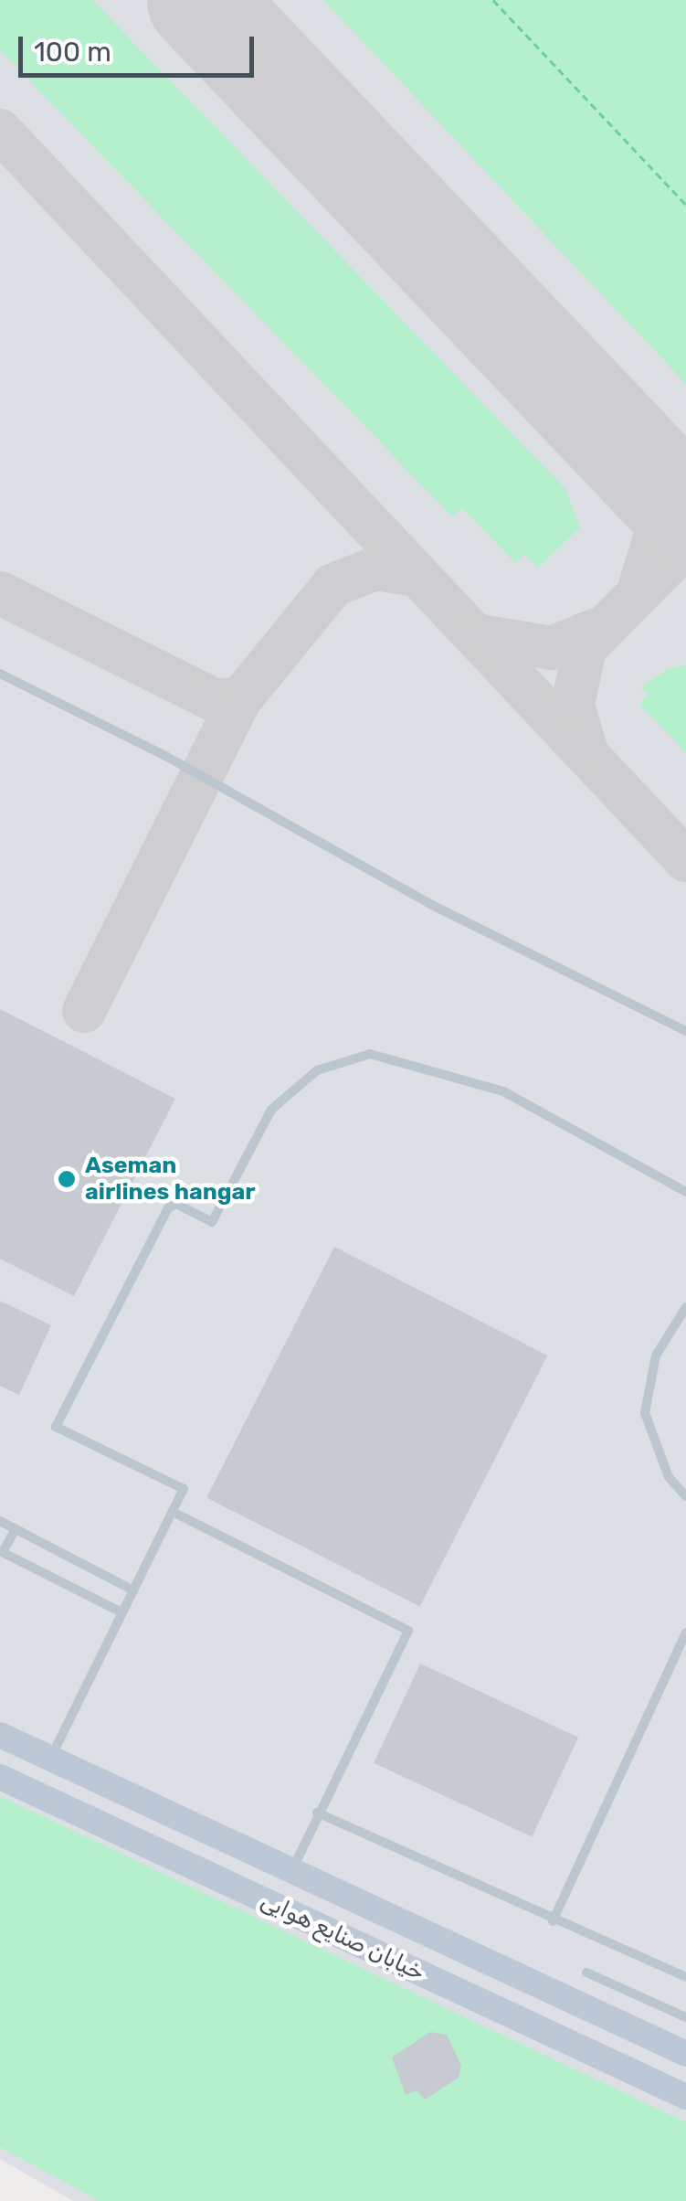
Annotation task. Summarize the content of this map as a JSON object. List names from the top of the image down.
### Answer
{
  "streets": {
    "street": ["خیابان صنایع هوایی"]
  },
  "places": ["Aseman airlines hangar"],
  "scale_bar": "100 m"
}
